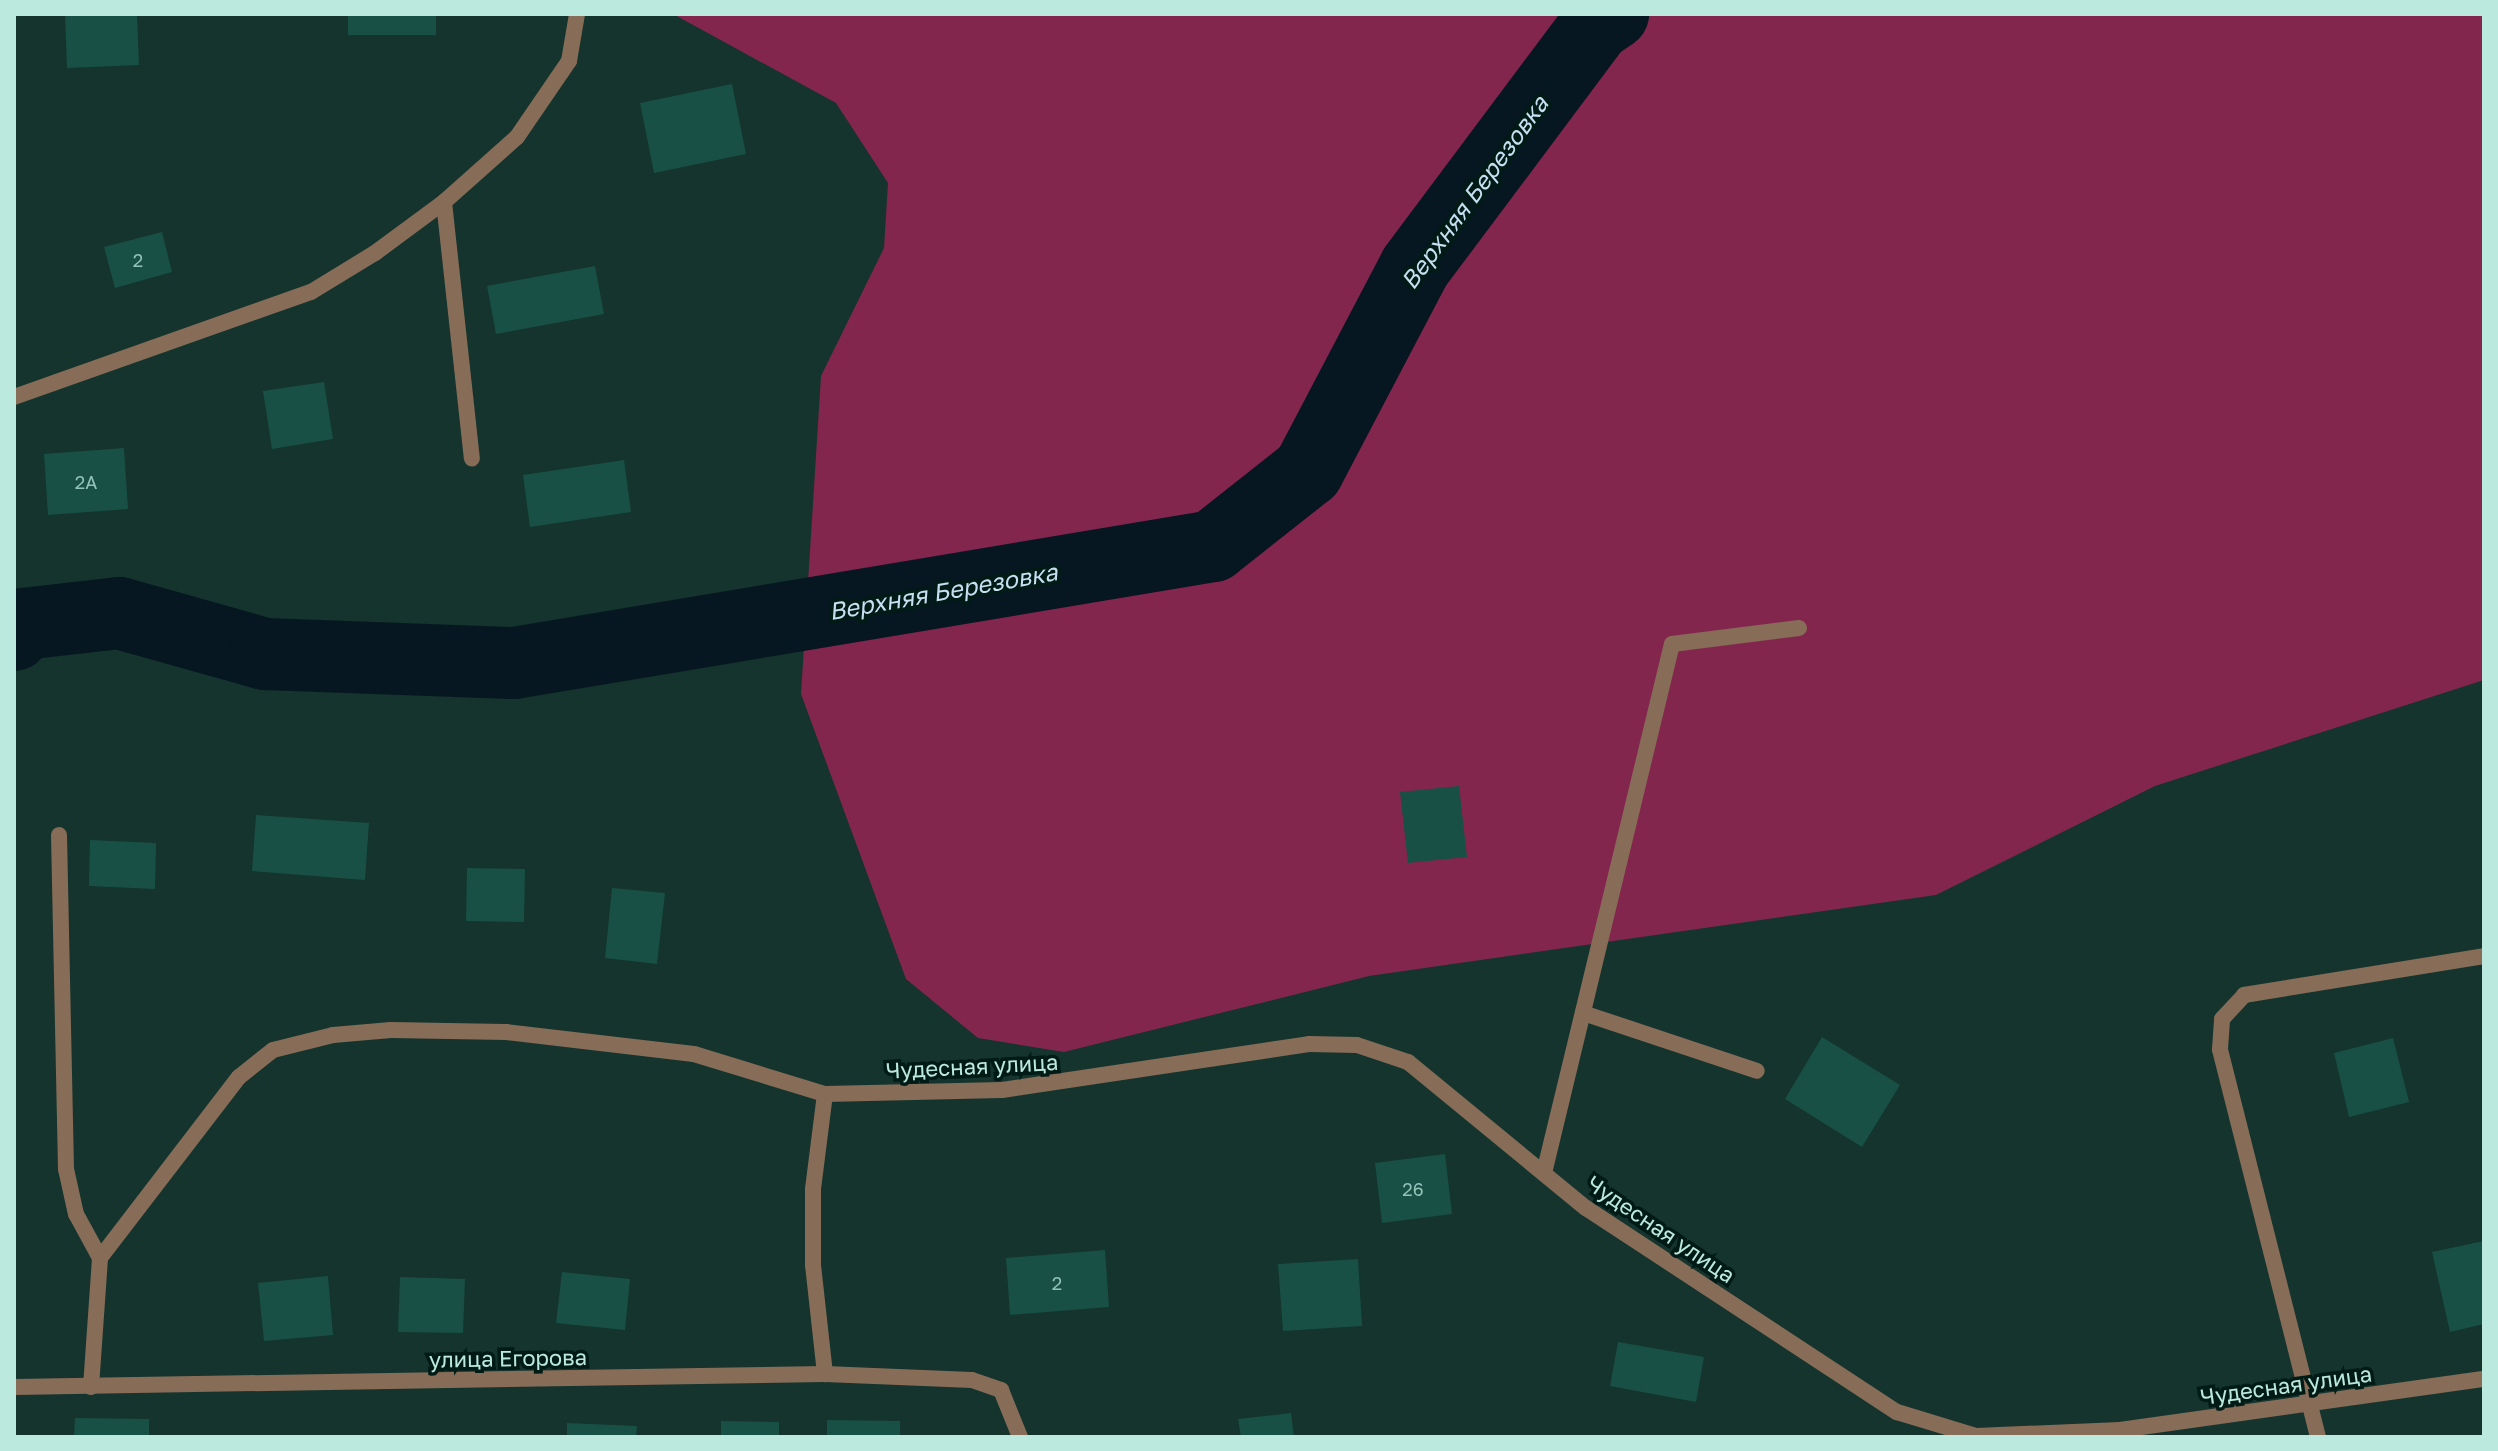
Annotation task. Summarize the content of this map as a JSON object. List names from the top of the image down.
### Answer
{
  "streets": {
    "street": ["Чудесная улица", "улица Егорова"]
  },
  "water": ["Верхняя Березовка"],
  "house_numbers": [
    "2",
    "2А",
    "26",
    "2"
  ]
}
